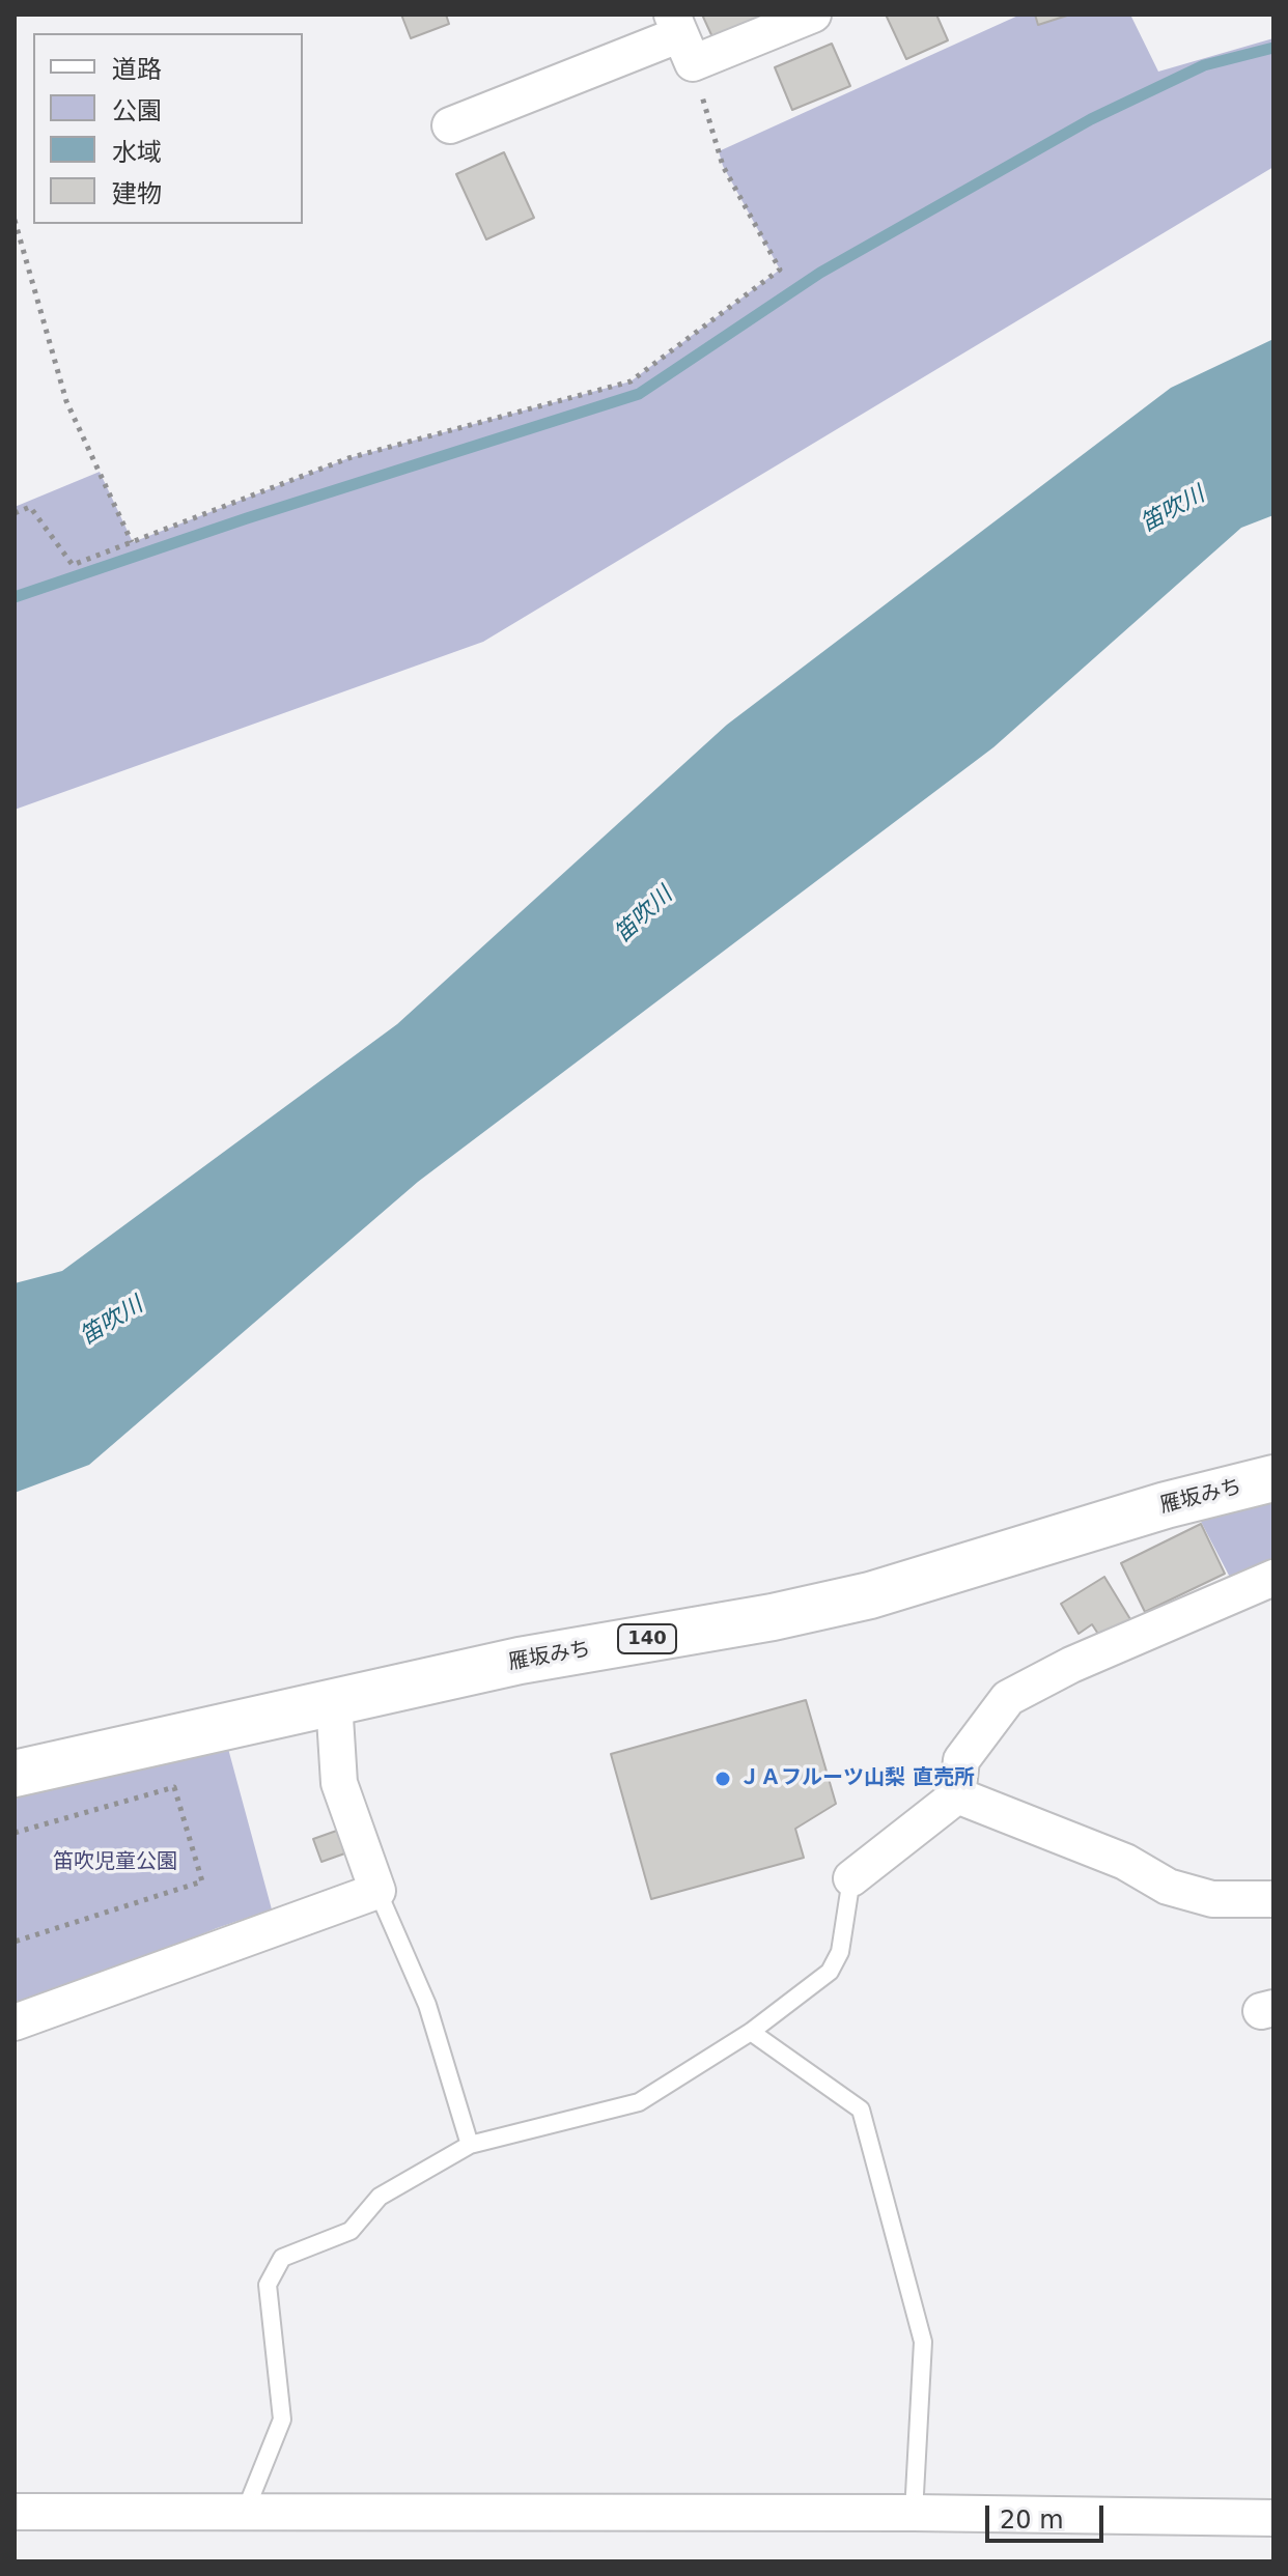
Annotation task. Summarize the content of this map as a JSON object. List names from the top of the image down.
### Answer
{
  "streets": {
    "highway": ["雁坂みち", "140"]
  },
  "water": ["笛吹川"],
  "parks": ["笛吹児童公園"],
  "places": ["ＪＡフルーツ山梨 直売所"],
  "legend": [
    "道路",
    "公園",
    "水域",
    "建物"
  ],
  "scale_bar": "20 m"
}
